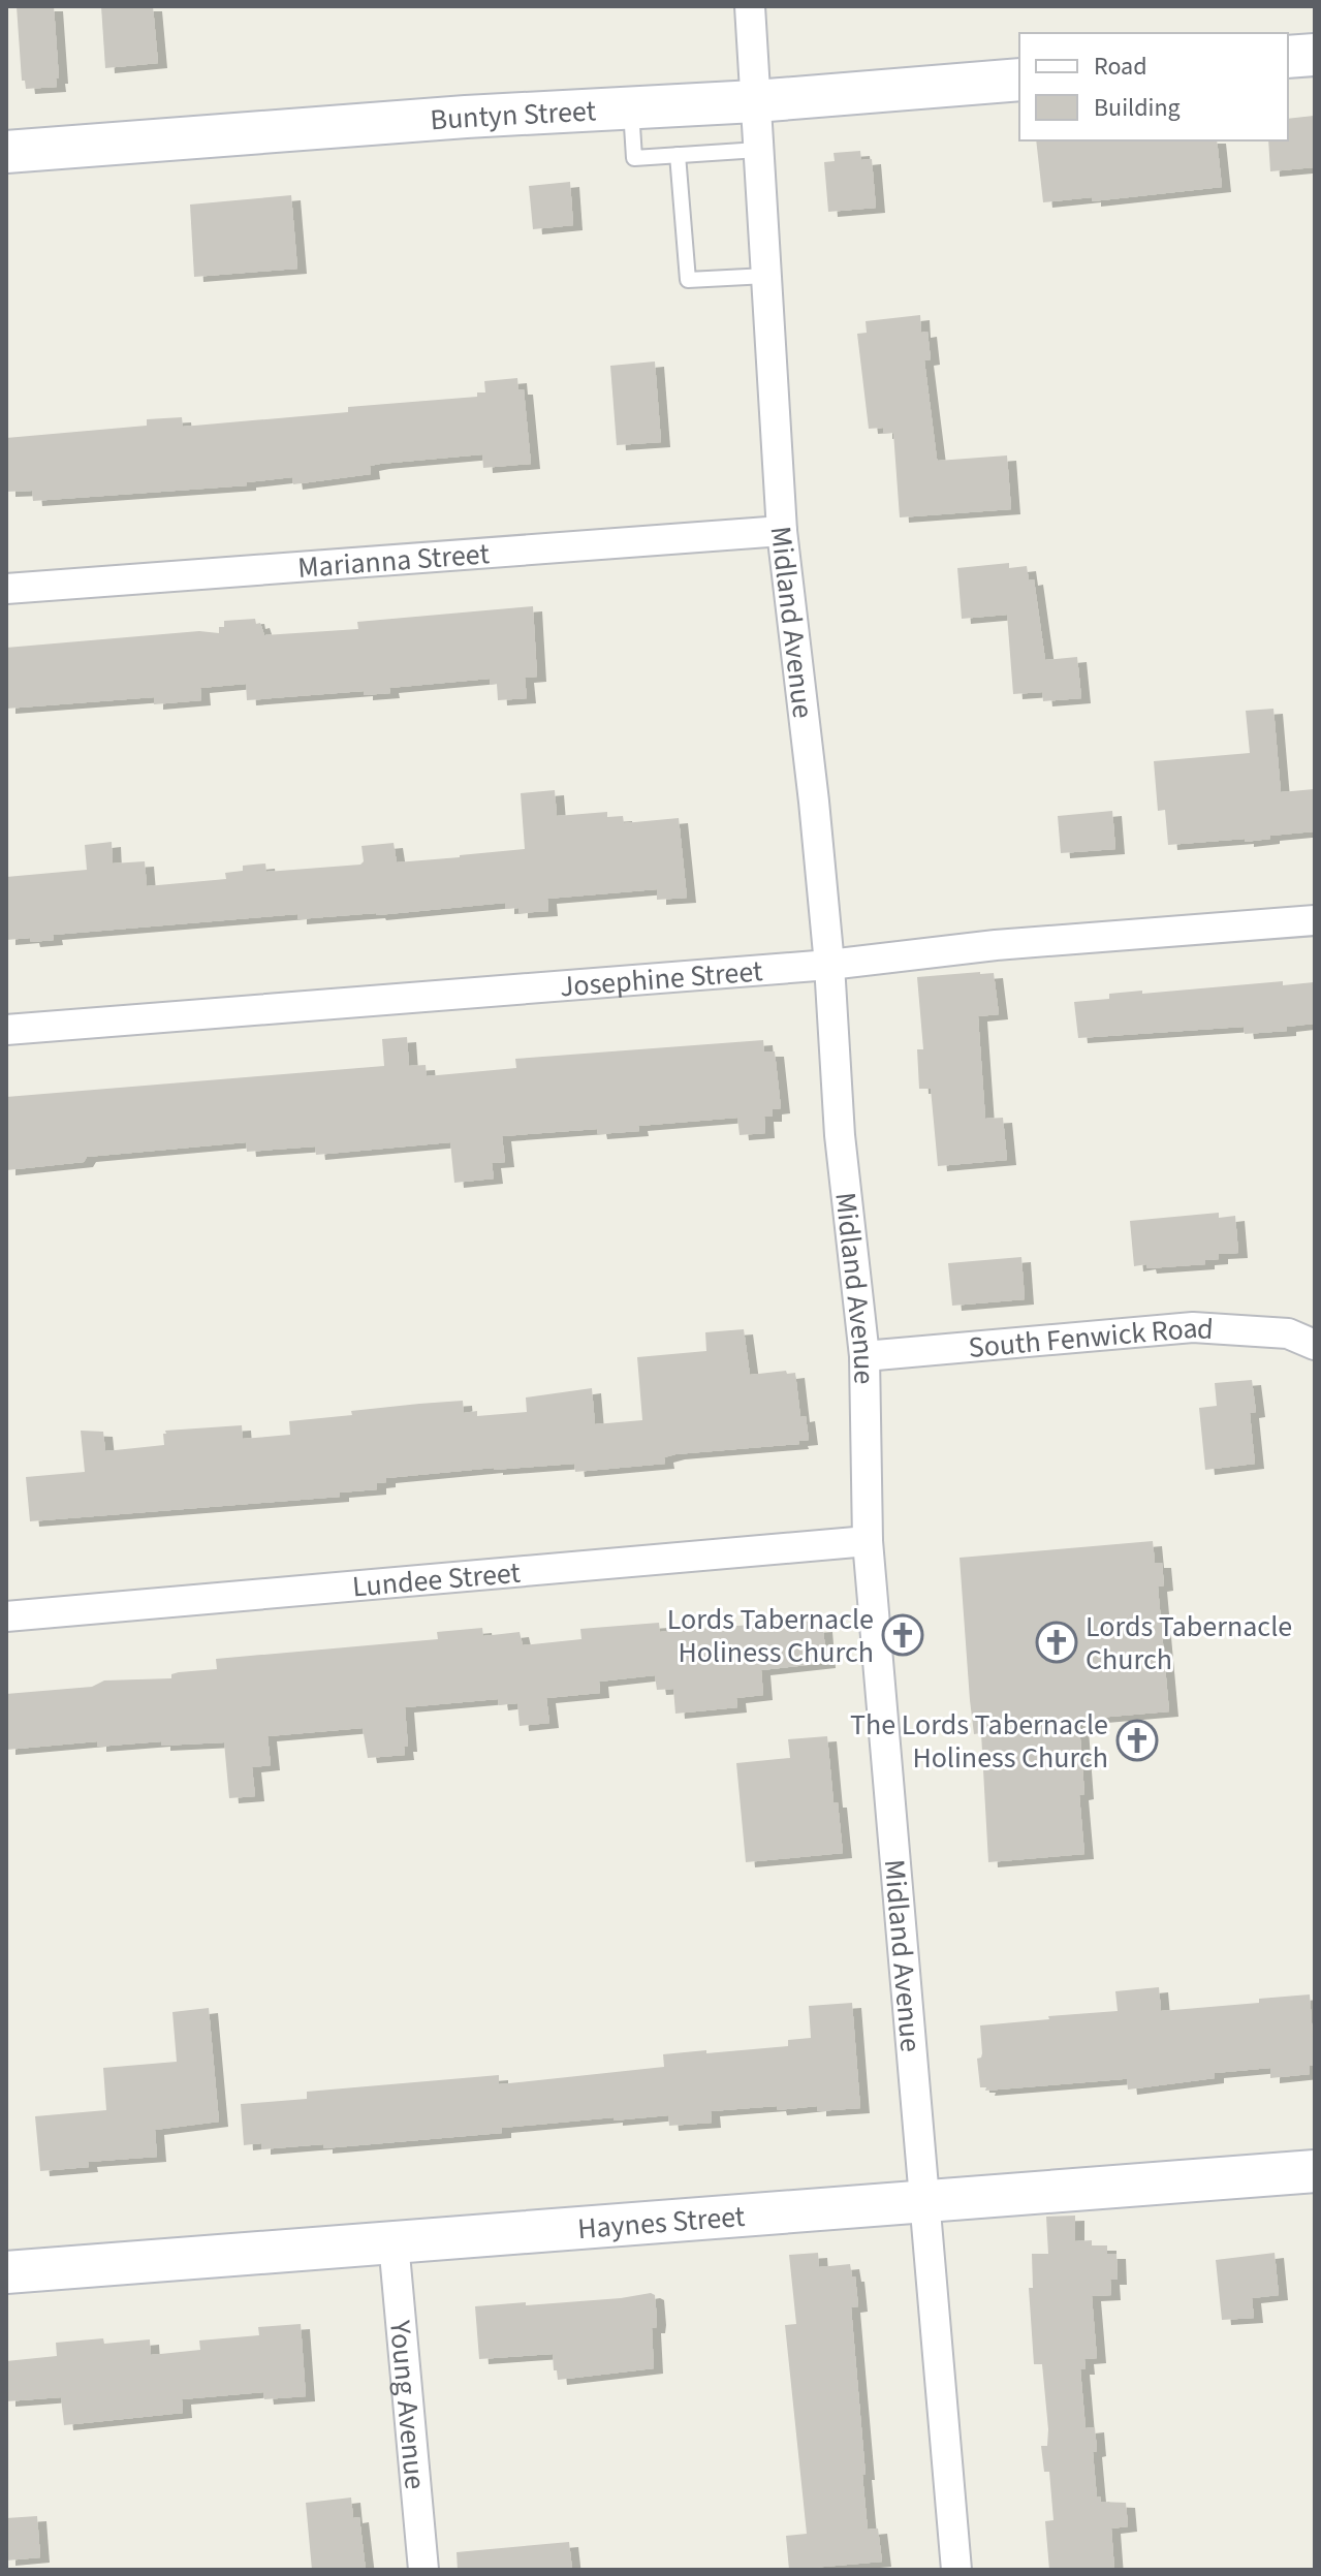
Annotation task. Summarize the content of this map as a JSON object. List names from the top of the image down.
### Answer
{
  "streets": {
    "street": [
      "Buntyn Street",
      "Marianna Street",
      "Midland Avenue",
      "Josephine Street",
      "South Fenwick Road",
      "Lundee Street",
      "Haynes Street",
      "Young Avenue"
    ]
  },
  "crossings": [
    ["Buntyn Street", "Midland Avenue"],
    ["Marianna Street", "Midland Avenue"],
    ["Midland Avenue", "Josephine Street"],
    ["Midland Avenue", "South Fenwick Road"],
    ["Midland Avenue", "Lundee Street"],
    ["Midland Avenue", "Haynes Street"],
    ["Haynes Street", "Young Avenue"]
  ],
  "places": {
    "church": ["Lords Tabernacle Holiness Church", "Lords Tabernacle Church", "The Lords Tabernacle Holiness Church"]
  },
  "legend": ["Road", "Building"]
}
